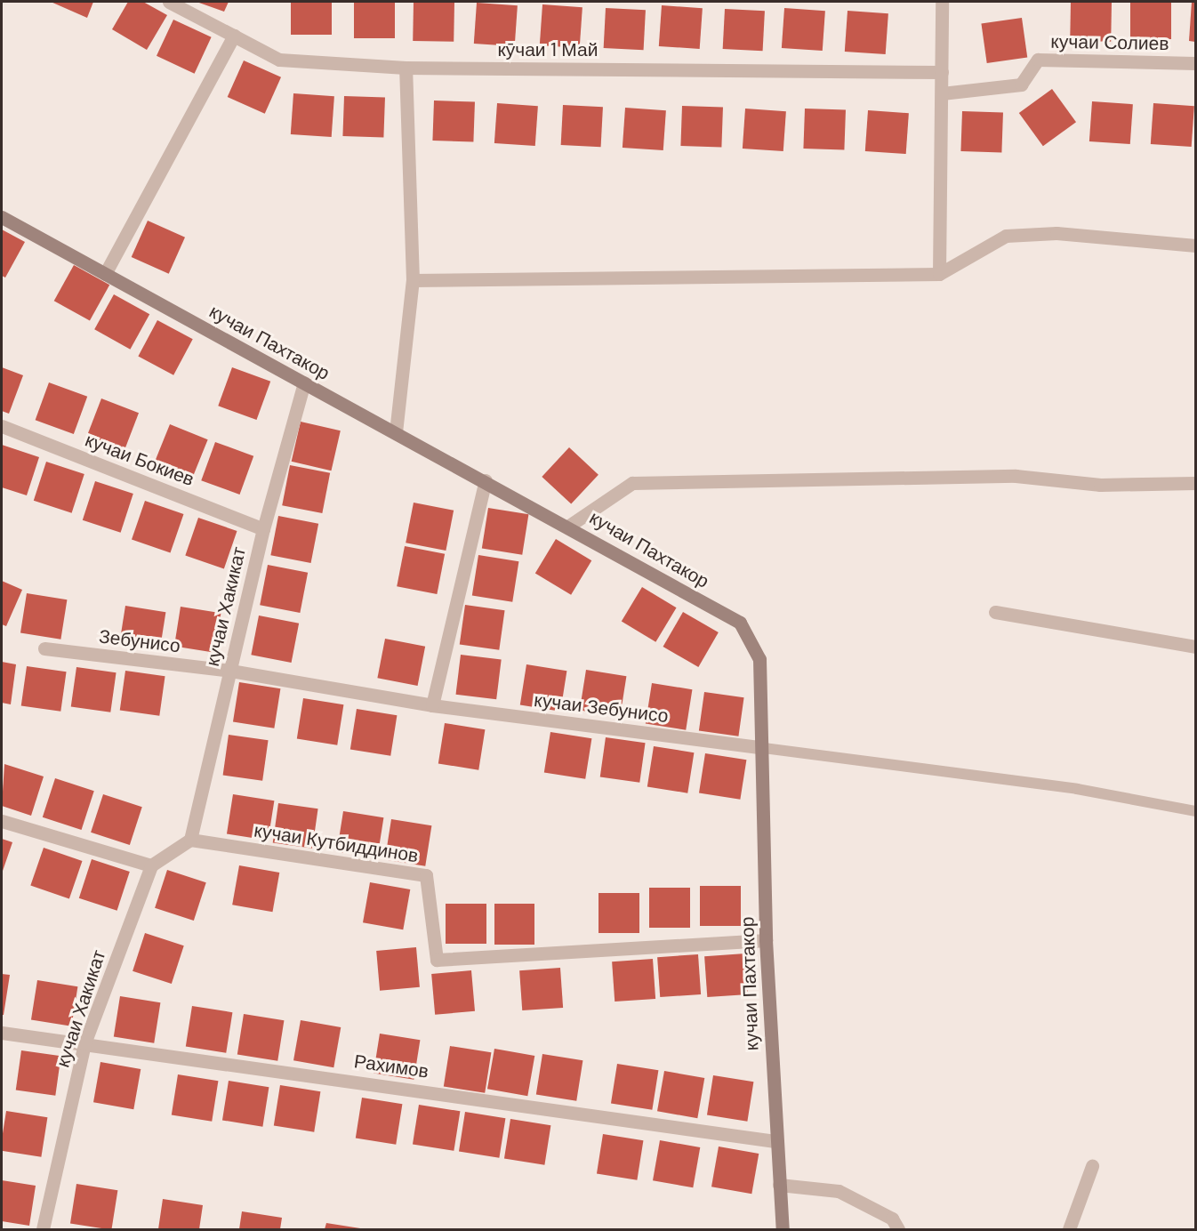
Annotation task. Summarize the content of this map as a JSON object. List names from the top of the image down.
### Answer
{
  "streets": {
    "main road": ["кучаи Пахтакор"],
    "street": [
      "кучаи Солиев",
      "кӯчаи 1 Май",
      "кучаи Бокиев",
      "кучаи Хакикат",
      "Зебунисо",
      "кучаи Зебунисо",
      "кучаи Кутбиддинов",
      "Рахимов"
    ]
  },
  "crossings": [
    ["кучаи Пахтакор", "кучаи Хакикат"],
    ["кучаи Пахтакор", "кучаи Зебунисо"],
    ["кучаи Пахтакор", "кучаи Кутбиддинов"],
    ["кучаи Пахтакор", "Рахимов"],
    ["кучаи Бокиев", "кучаи Хакикат"],
    ["кучаи Хакикат", "Зебунисо"],
    ["кучаи Хакикат", "кучаи Зебунисо"],
    ["кучаи Хакикат", "кучаи Кутбиддинов"],
    ["кучаи Хакикат", "Рахимов"],
    ["Зебунисо", "кучаи Зебунисо"]
  ]
}
